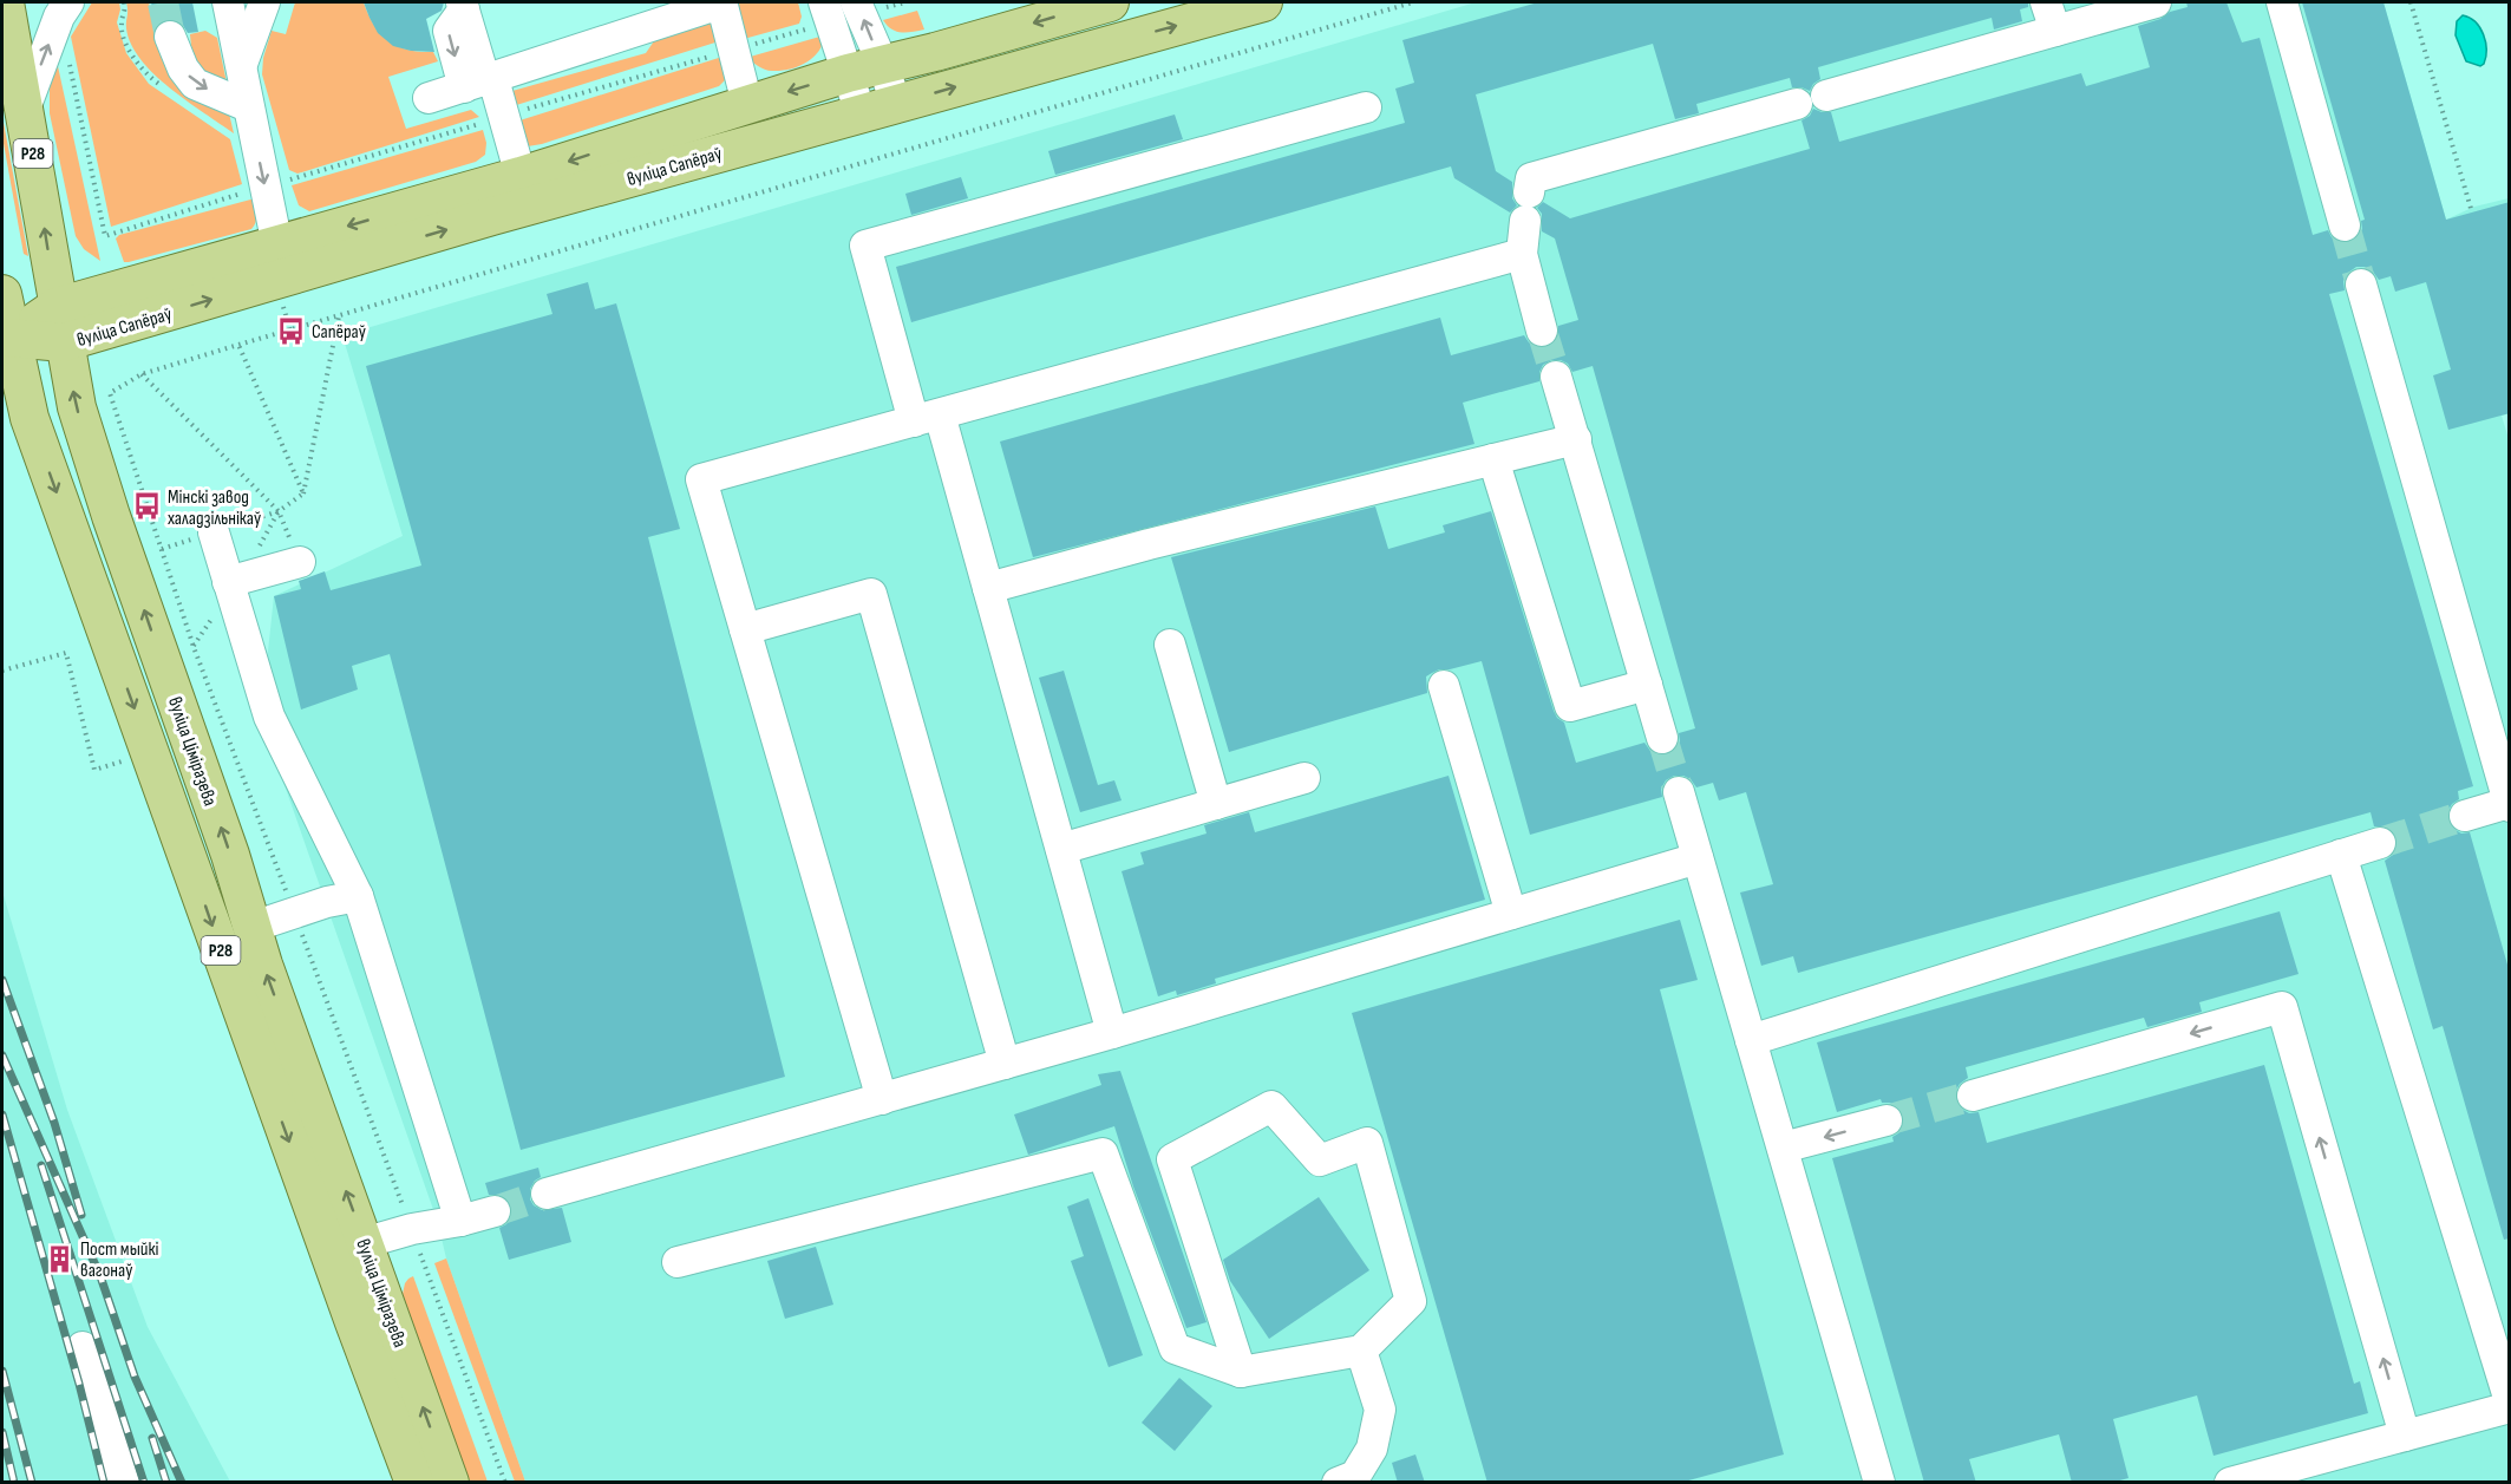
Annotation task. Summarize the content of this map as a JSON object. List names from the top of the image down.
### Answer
{
  "streets": {
    "main road": ["Р28", "вуліца Сапёраў", "вуліца Ціміразева"]
  },
  "crossings": [
    ["вуліца Сапёраў", "вуліца Ціміразева"]
  ],
  "places": {
    "bus stop": ["Сапёраў", "Мінскі завод халадзільнікаў"],
    "building": ["Пост мыйкі вагонаў"]
  }
}
